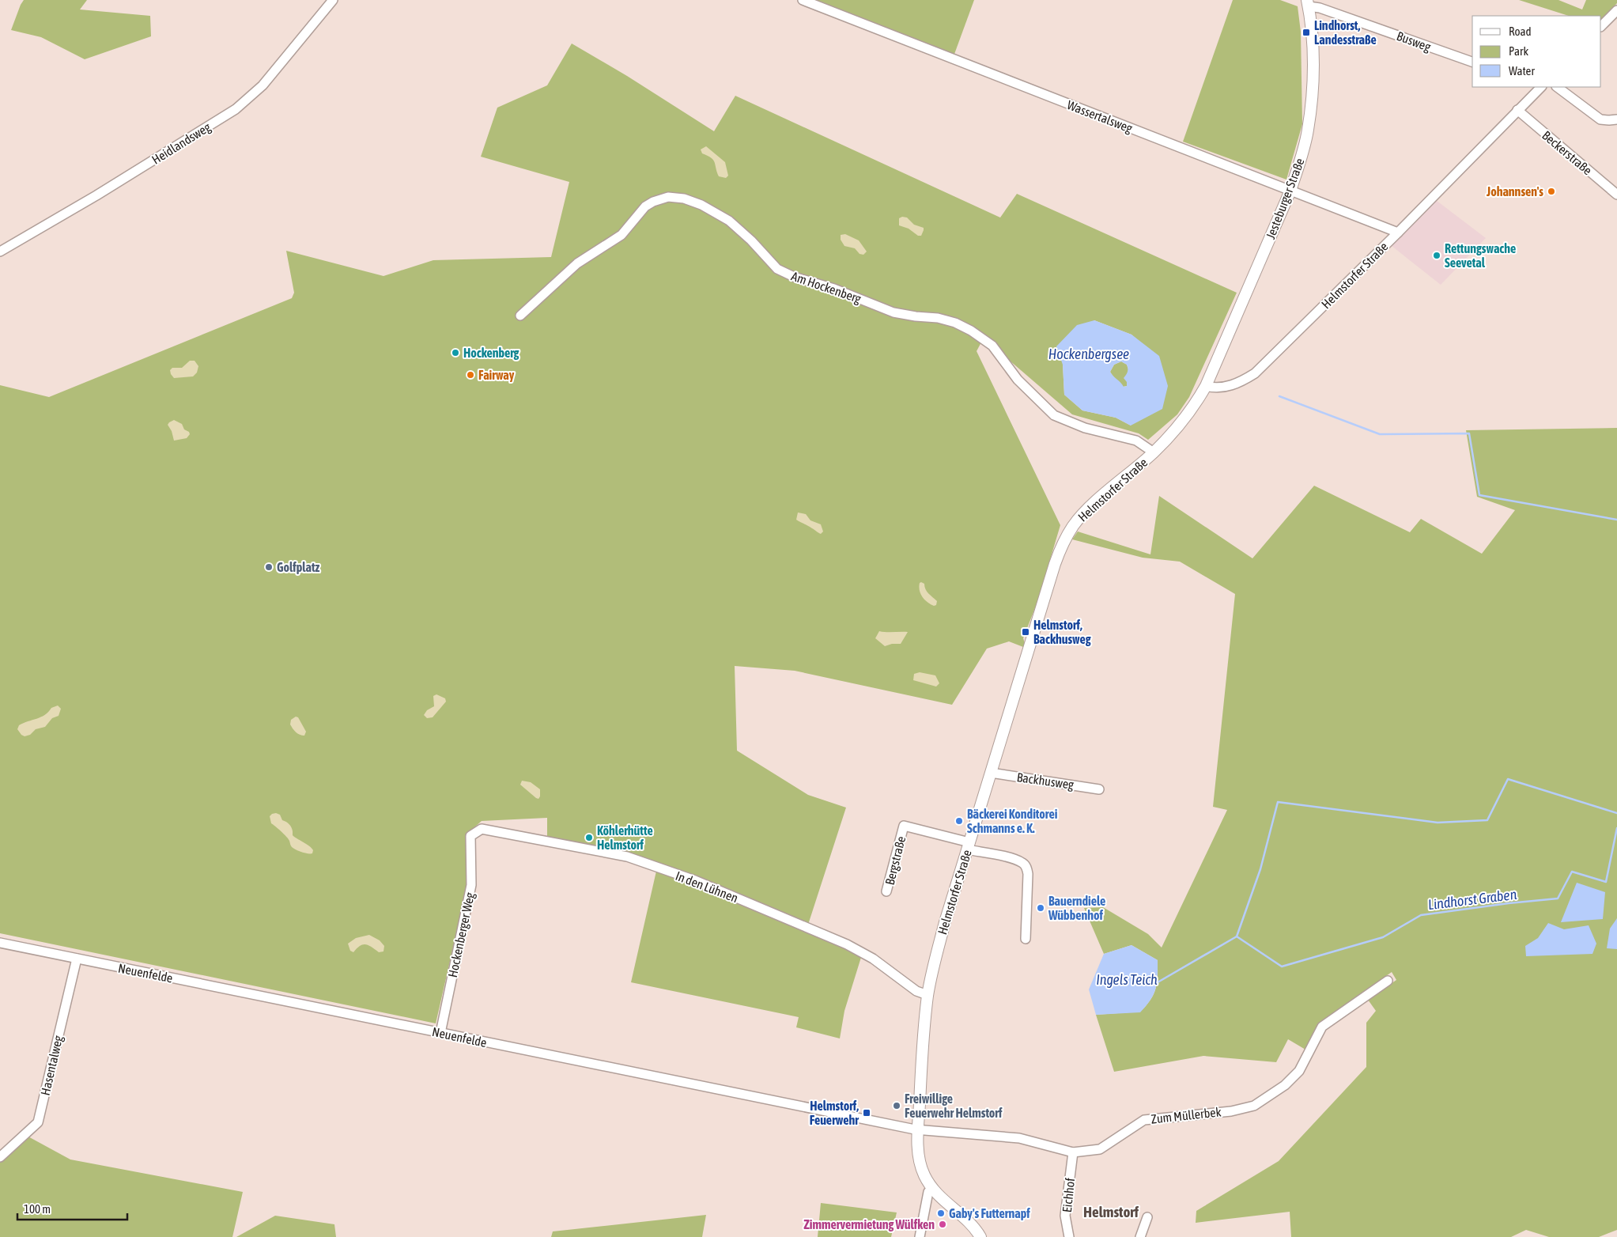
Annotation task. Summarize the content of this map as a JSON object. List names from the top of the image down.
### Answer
{
  "streets": {
    "main road": ["Jesteburger Straße", "Helmstorfer Straße"],
    "street": [
      "Busweg",
      "Wassertalsweg",
      "Heidlandsweg",
      "Beckerstraße",
      "Am Hockenberg",
      "Backhusweg",
      "Bergstraße",
      "In den Lühnen",
      "Hockenberger Weg",
      "Neuenfelde",
      "Hasentalweg",
      "Zum Müllerbek",
      "Eichhof"
    ]
  },
  "crossings": [
    ["Busweg", "Jesteburger Straße"],
    ["Wassertalsweg", "Jesteburger Straße"],
    ["Wassertalsweg", "Helmstorfer Straße"],
    ["Beckerstraße", "Helmstorfer Straße"],
    ["Jesteburger Straße", "Helmstorfer Straße"],
    ["Helmstorfer Straße", "Am Hockenberg"],
    ["Helmstorfer Straße", "Backhusweg"],
    ["Helmstorfer Straße", "Bergstraße"],
    ["Helmstorfer Straße", "In den Lühnen"],
    ["Helmstorfer Straße", "Neuenfelde"],
    ["Helmstorfer Straße", "Zum Müllerbek"],
    ["In den Lühnen", "Hockenberger Weg"],
    ["Hockenberger Weg", "Neuenfelde"],
    ["Neuenfelde", "Hasentalweg"],
    ["Neuenfelde", "Zum Müllerbek"],
    ["Zum Müllerbek", "Eichhof"]
  ],
  "districts": ["Helmstorf"],
  "water": ["Hockenbergsee", "Lindhorst Graben", "Ingels Teich"],
  "places": {
    "transit": ["Lindhorst, Landesstraße", "Helmstorf, Backhusweg", "Helmstorf, Feuerwehr"],
    "other": [
      "Johannsen's",
      "Rettungswache Seevetal",
      "Hockenberg",
      "Fairway",
      "Golfplatz",
      "Bäckerei Konditorei Schmanns e. K.",
      "Köhlerhütte Helmstorf",
      "Bauerndiele Wübbenhof",
      "Freiwillige Feuerwehr Helmstorf",
      "Gaby's Futternapf",
      "Zimmervermietung Wülfken"
    ]
  },
  "legend": ["Road", "Park", "Water"],
  "scale_bar": "100 m"
}
